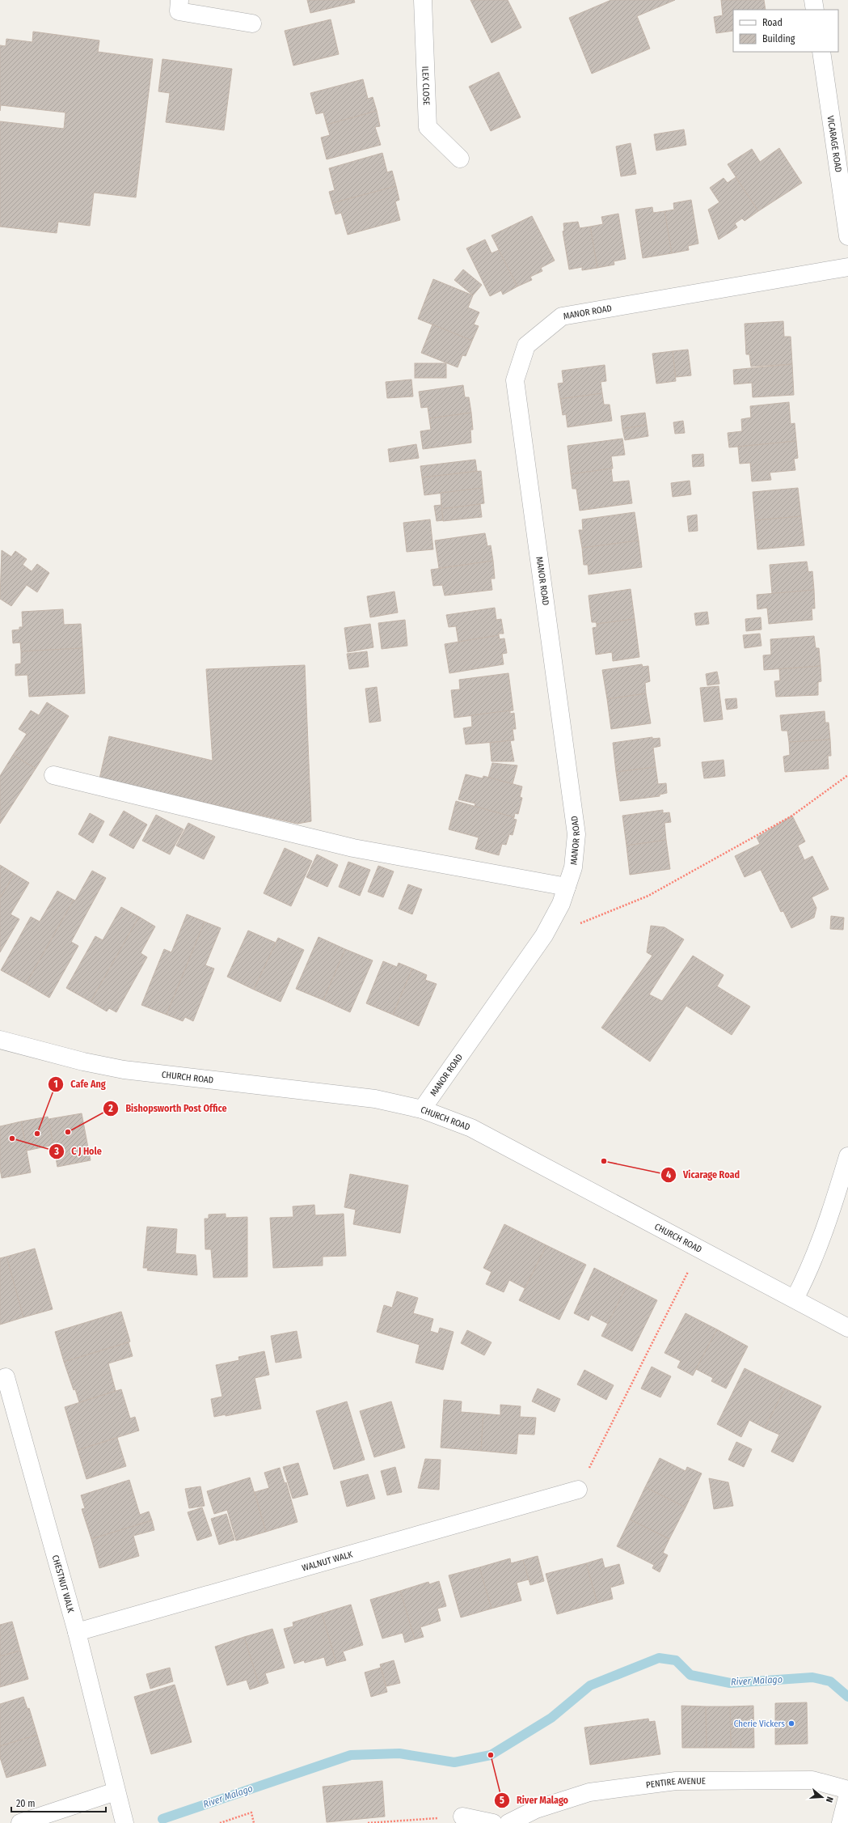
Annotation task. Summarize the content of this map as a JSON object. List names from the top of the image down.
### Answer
{
  "streets": {
    "street": [
      "ILEX CLOSE",
      "VICARAGE ROAD",
      "MANOR ROAD",
      "CHURCH ROAD",
      "WALNUT WALK",
      "CHESTNUT WALK",
      "PENTIRE AVENUE"
    ]
  },
  "crossings": [
    ["MANOR ROAD", "CHURCH ROAD"],
    ["WALNUT WALK", "CHESTNUT WALK"]
  ],
  "water": ["River Malago"],
  "places": [
    "Bishopsworth Post Office",
    "Cafe Ang",
    "C J Hole",
    "Vicarage Road",
    "Cherie Vickers",
    "River Malago"
  ],
  "legend": ["Road", "Building"],
  "scale_bar": "20 m",
  "north": "right"
}
